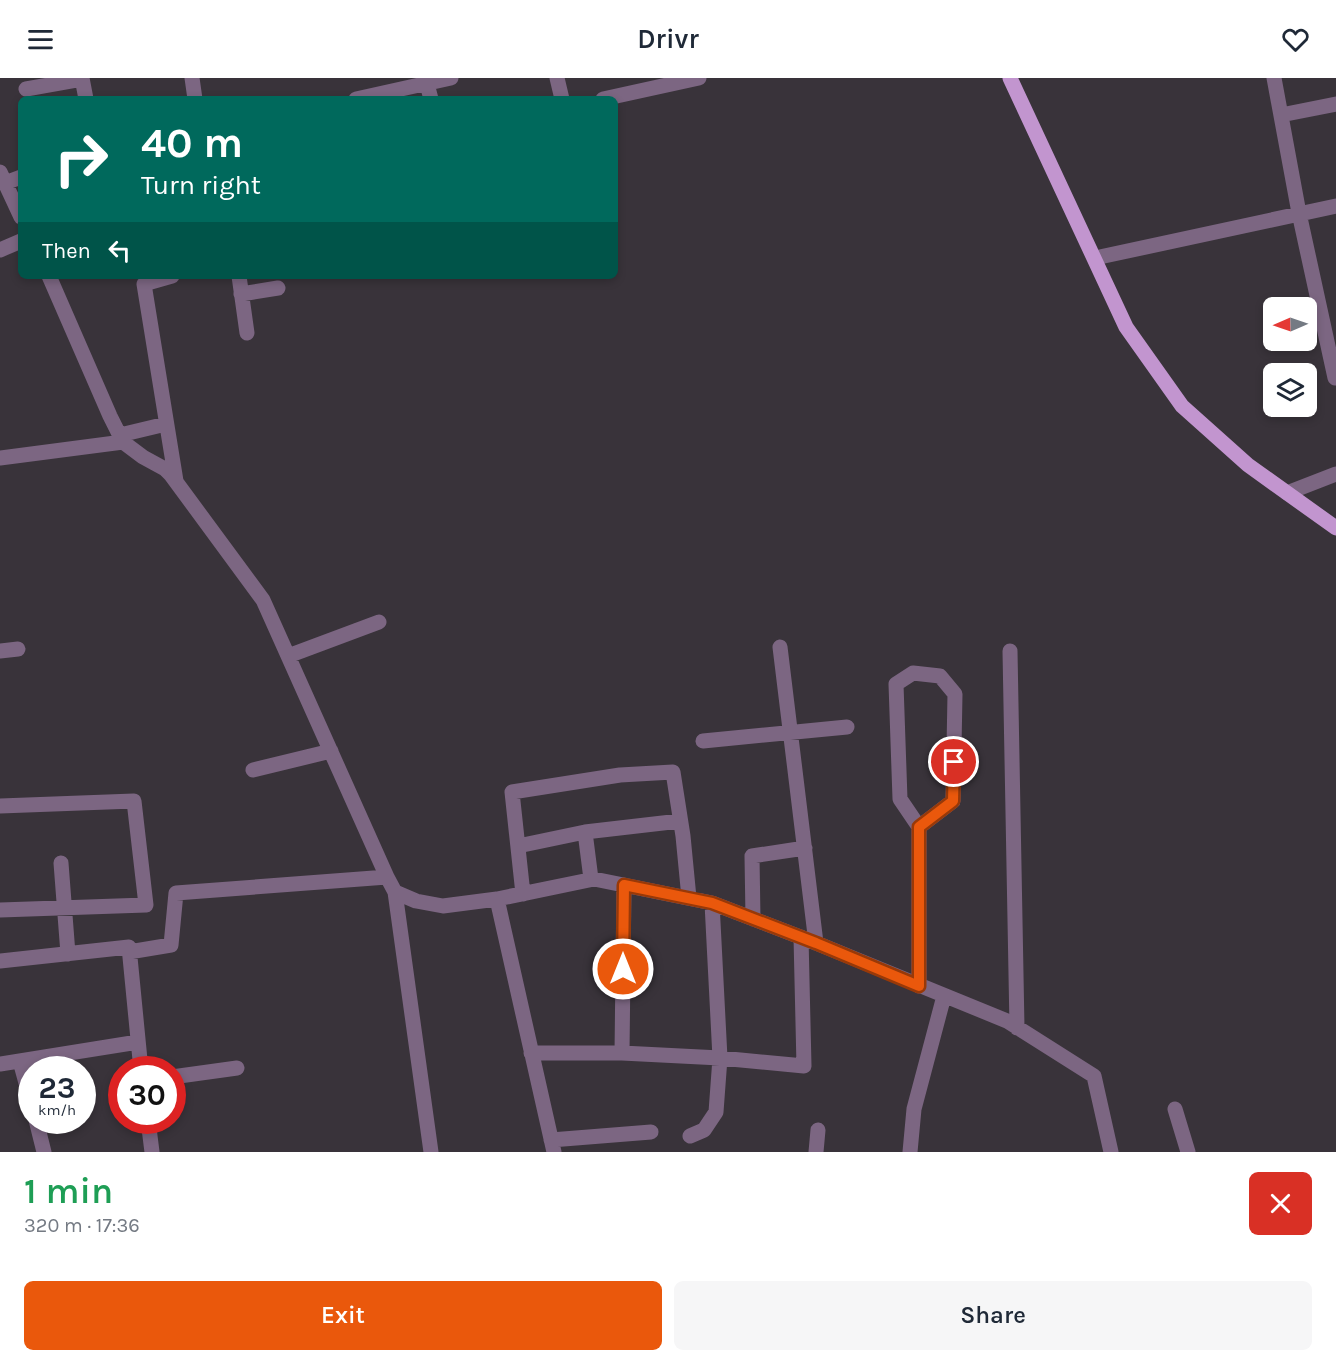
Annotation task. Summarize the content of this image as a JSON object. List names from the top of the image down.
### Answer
{
  "north": "left",
  "page": {
    "header": "Drivr",
    "turn": ["40 m", "Turn right"],
    "then": "Then",
    "speed": "23 km/h",
    "limit": "30",
    "heading": ["1 min", "320 m · 17:36"],
    "buttons": ["Exit", "Share"]
  }
}
